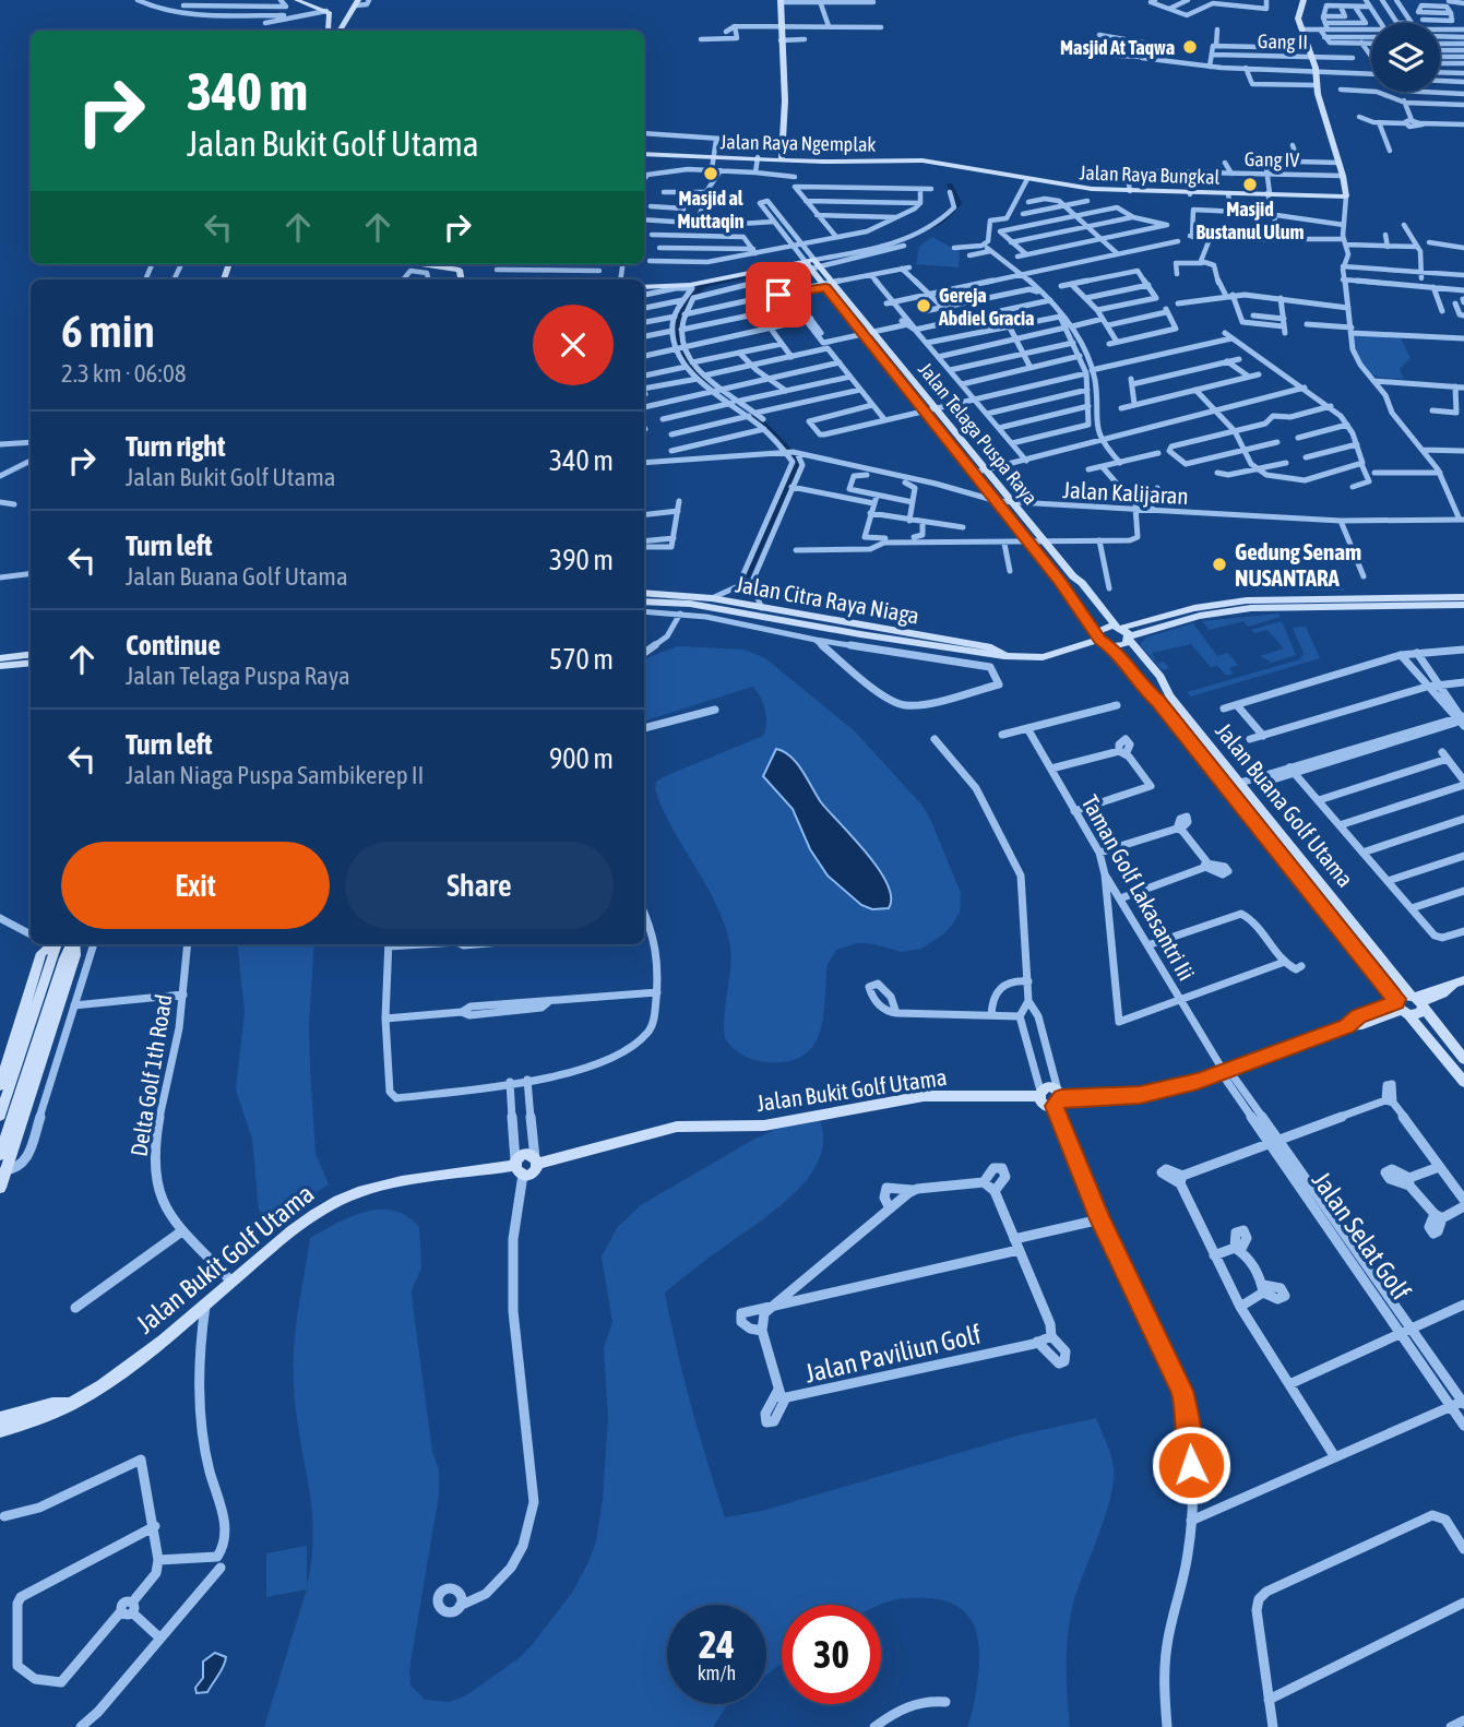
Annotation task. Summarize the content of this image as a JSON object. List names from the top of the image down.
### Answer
{
  "streets": {
    "street": [
      "Gang II",
      "Jalan Raya Ngemplak",
      "Gang IV",
      "Jalan Raya Bungkal",
      "Jalan Telaga Puspa Raya",
      "Jalan Kalijaran",
      "Jalan Citra Raya Niaga",
      "Jalan Buana Golf Utama",
      "Taman Golf Lakasantri Iii",
      "Delta Golf 1th Road",
      "Jalan Bukit Golf Utama",
      "Jalan Selat Golf",
      "Jalan Paviliun Golf"
    ]
  },
  "crossings": [
    ["Gang II", "Jalan Kalijaran"],
    ["Jalan Raya Ngemplak", "Jalan Raya Bungkal"],
    ["Gang IV", "Jalan Kalijaran"],
    ["Jalan Raya Bungkal", "Jalan Kalijaran"],
    ["Jalan Telaga Puspa Raya", "Jalan Kalijaran"],
    ["Jalan Telaga Puspa Raya", "Jalan Citra Raya Niaga"],
    ["Jalan Telaga Puspa Raya", "Jalan Buana Golf Utama"],
    ["Jalan Citra Raya Niaga", "Jalan Buana Golf Utama"],
    ["Taman Golf Lakasantri Iii", "Jalan Selat Golf"],
    ["Delta Golf 1th Road", "Jalan Bukit Golf Utama"]
  ],
  "places": [
    "Masjid At Taqwa",
    "Masjid al Muttaqin",
    "Masjid Bustanul Ulum",
    "Gereja Abdiel Gracia",
    "Gedung Senam NUSANTARA"
  ],
  "page": {
    "turn": ["340 m", "Jalan Bukit Golf Utama"],
    "heading": ["6 min", "2.3 km · 06:08"],
    "list": [
      {
        "name": "Turn right",
        "note": "Jalan Bukit Golf Utama",
        "value": "340 m"
      },
      {
        "name": "Turn left",
        "note": "Jalan Buana Golf Utama",
        "value": "390 m"
      },
      {
        "name": "Continue",
        "note": "Jalan Telaga Puspa Raya",
        "value": "570 m"
      },
      {
        "name": "Turn left",
        "note": "Jalan Niaga Puspa Sambikerep II",
        "value": "900 m"
      }
    ],
    "buttons": ["Exit", "Share"],
    "speed": "24 km/h",
    "limit": "30"
  }
}
